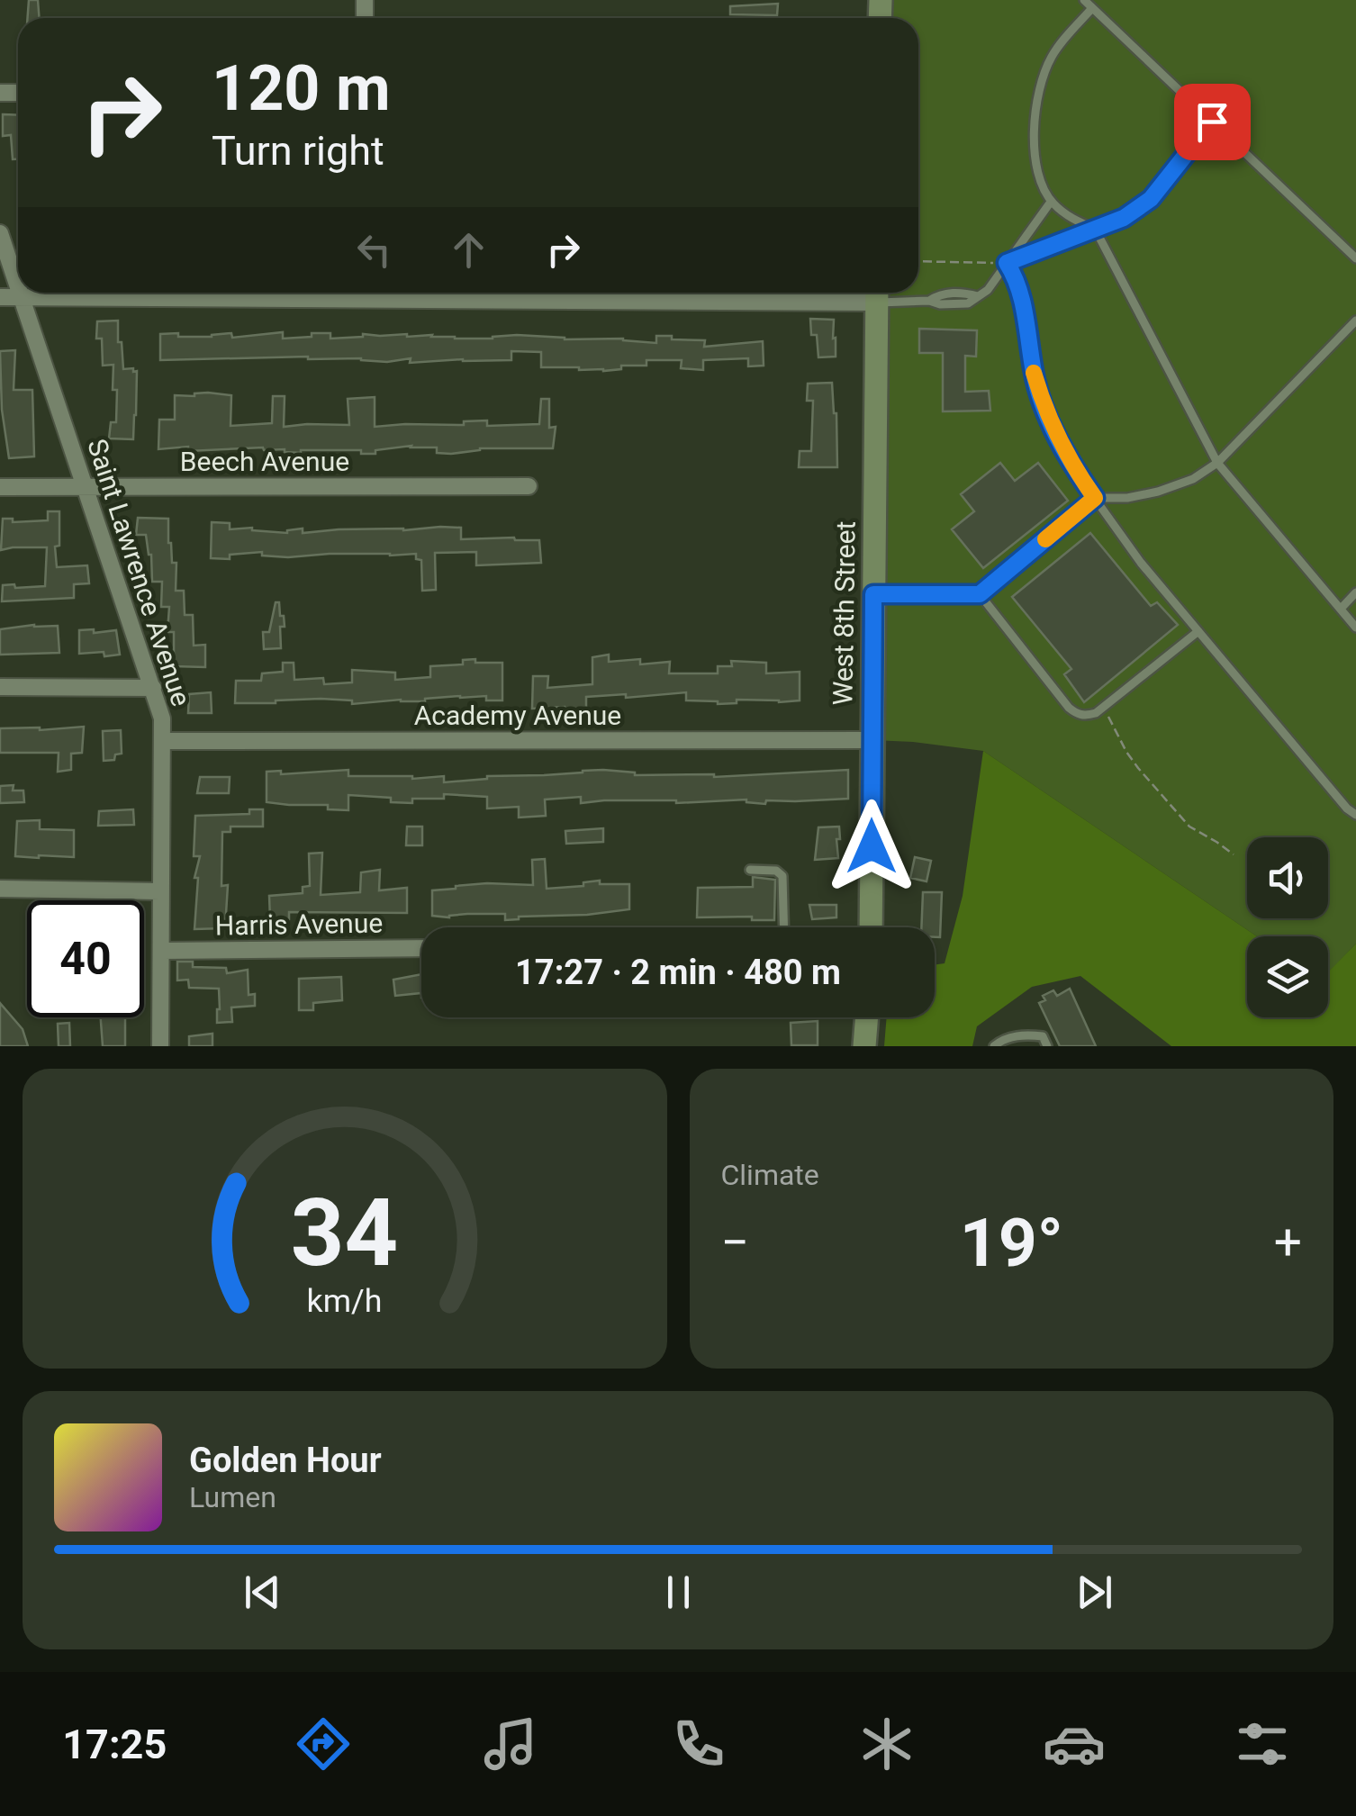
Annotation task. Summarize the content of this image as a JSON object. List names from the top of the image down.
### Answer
{
  "streets": {
    "street": [
      "Beech Avenue",
      "Saint Lawrence Avenue",
      "West 8th Street",
      "Academy Avenue",
      "Harris Avenue"
    ]
  },
  "crossings": [
    ["Beech Avenue", "Saint Lawrence Avenue"],
    ["Saint Lawrence Avenue", "Academy Avenue"],
    ["Saint Lawrence Avenue", "Harris Avenue"],
    ["West 8th Street", "Academy Avenue"]
  ],
  "page": {
    "turn": ["120 m", "Turn right"],
    "limit": "40",
    "trip": "17:27 · 2 min · 480 m",
    "tile": "Climate",
    "heat": ["−", "19°", "+"],
    "song": ["Golden Hour", "Lumen"],
    "tabs": "17:25",
    "gauge": ["34", "km/h"]
  }
}
